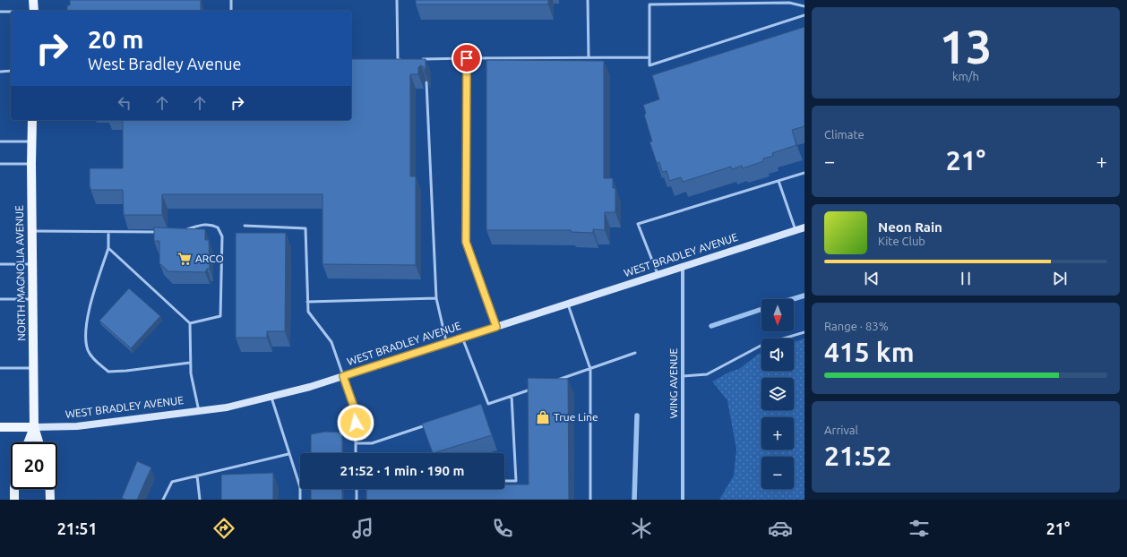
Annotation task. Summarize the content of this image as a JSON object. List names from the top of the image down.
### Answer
{
  "streets": {
    "main road": ["WEST BRADLEY AVENUE", "NORTH MAGNOLIA AVENUE"],
    "street": ["WING AVENUE"]
  },
  "crossings": [
    ["WEST BRADLEY AVENUE", "NORTH MAGNOLIA AVENUE"],
    ["WEST BRADLEY AVENUE", "WING AVENUE"]
  ],
  "places": {
    "supermarket": ["ARCO"],
    "shop": ["True Line"]
  },
  "north": "bottom",
  "page": {
    "tile": [
      ["13", "km/h"],
      "Climate",
      ["Range · 83%", "415 km"],
      ["Arrival", "21:52"]
    ],
    "turn": ["20 m", "West Bradley Avenue"],
    "heat": ["−", "21°", "+"],
    "song": ["Neon Rain", "Kite Club"],
    "map_buttons": ["+", "−"],
    "limit": "20",
    "trip": "21:52 · 1 min · 190 m",
    "tabs": ["21:51", "21°"]
  }
}
